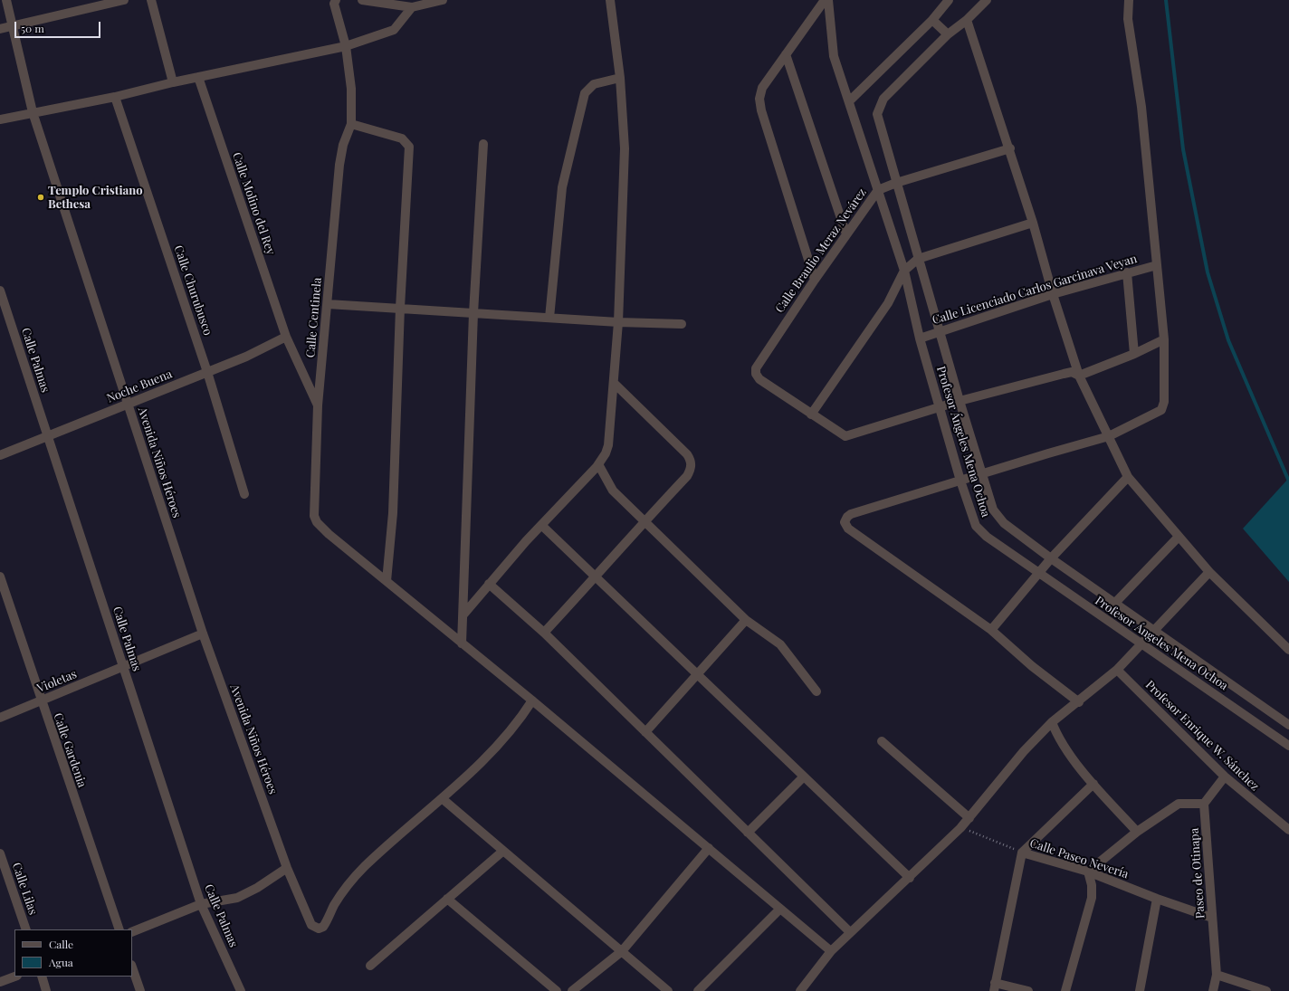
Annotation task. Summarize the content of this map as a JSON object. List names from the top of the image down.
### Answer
{
  "streets": {
    "street": [
      "Calle Molino del Rey",
      "Calle Braulio Meraz Nevárez",
      "Calle Licenciado Carlos Garcinava Veyan",
      "Calle Churubusco",
      "Calle Centinela",
      "Calle Palmas",
      "Noche Buena",
      "Profesor Ángeles Mena Ochoa",
      "Avenida Niños Héroes",
      "Violetas",
      "Profesor Enrique W. Sánchez",
      "Calle Gardenia",
      "Calle Paseo Nevería",
      "Paseo de Otinapa",
      "Calle Lilas"
    ]
  },
  "crossings": [
    ["Calle Molino del Rey", "Calle Centinela"],
    ["Calle Molino del Rey", "Noche Buena"],
    ["Calle Braulio Meraz Nevárez", "Profesor Ángeles Mena Ochoa"],
    ["Calle Licenciado Carlos Garcinava Veyan", "Profesor Ángeles Mena Ochoa"],
    ["Calle Churubusco", "Noche Buena"],
    ["Calle Palmas", "Noche Buena"],
    ["Calle Palmas", "Violetas"],
    ["Noche Buena", "Avenida Niños Héroes"],
    ["Avenida Niños Héroes", "Violetas"],
    ["Violetas", "Calle Gardenia"],
    ["Calle Paseo Nevería", "Paseo de Otinapa"]
  ],
  "places": ["Templo Cristiano Bethesa"],
  "legend": ["Calle", "Agua"],
  "scale_bar": "50 m"
}
